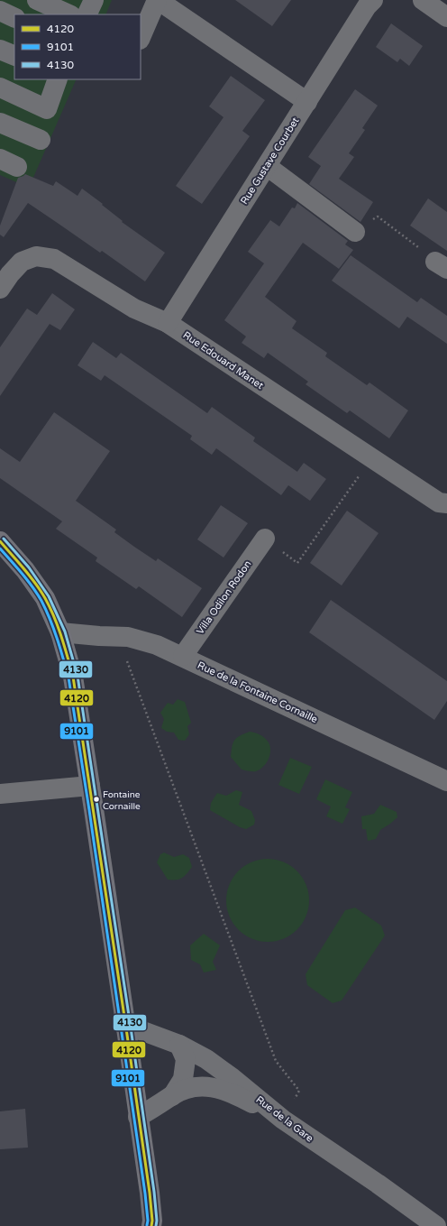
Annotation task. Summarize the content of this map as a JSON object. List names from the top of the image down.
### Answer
{
  "streets": {
    "street": [
      "Rue Gustave Courbet",
      "Rue Edouard Manet",
      "Villa Odilon Rodon",
      "Rue de la Fontaine Cornaille",
      "Rue de la Gare"
    ]
  },
  "crossings": [
    ["Rue Gustave Courbet", "Rue Edouard Manet"],
    ["Villa Odilon Rodon", "Rue de la Fontaine Cornaille"]
  ],
  "places": ["Fontaine Cornaille"],
  "lines": ["transit line 4130", "transit line 4120", "transit line 9101"],
  "legend": ["4120", "9101", "4130"]
}
